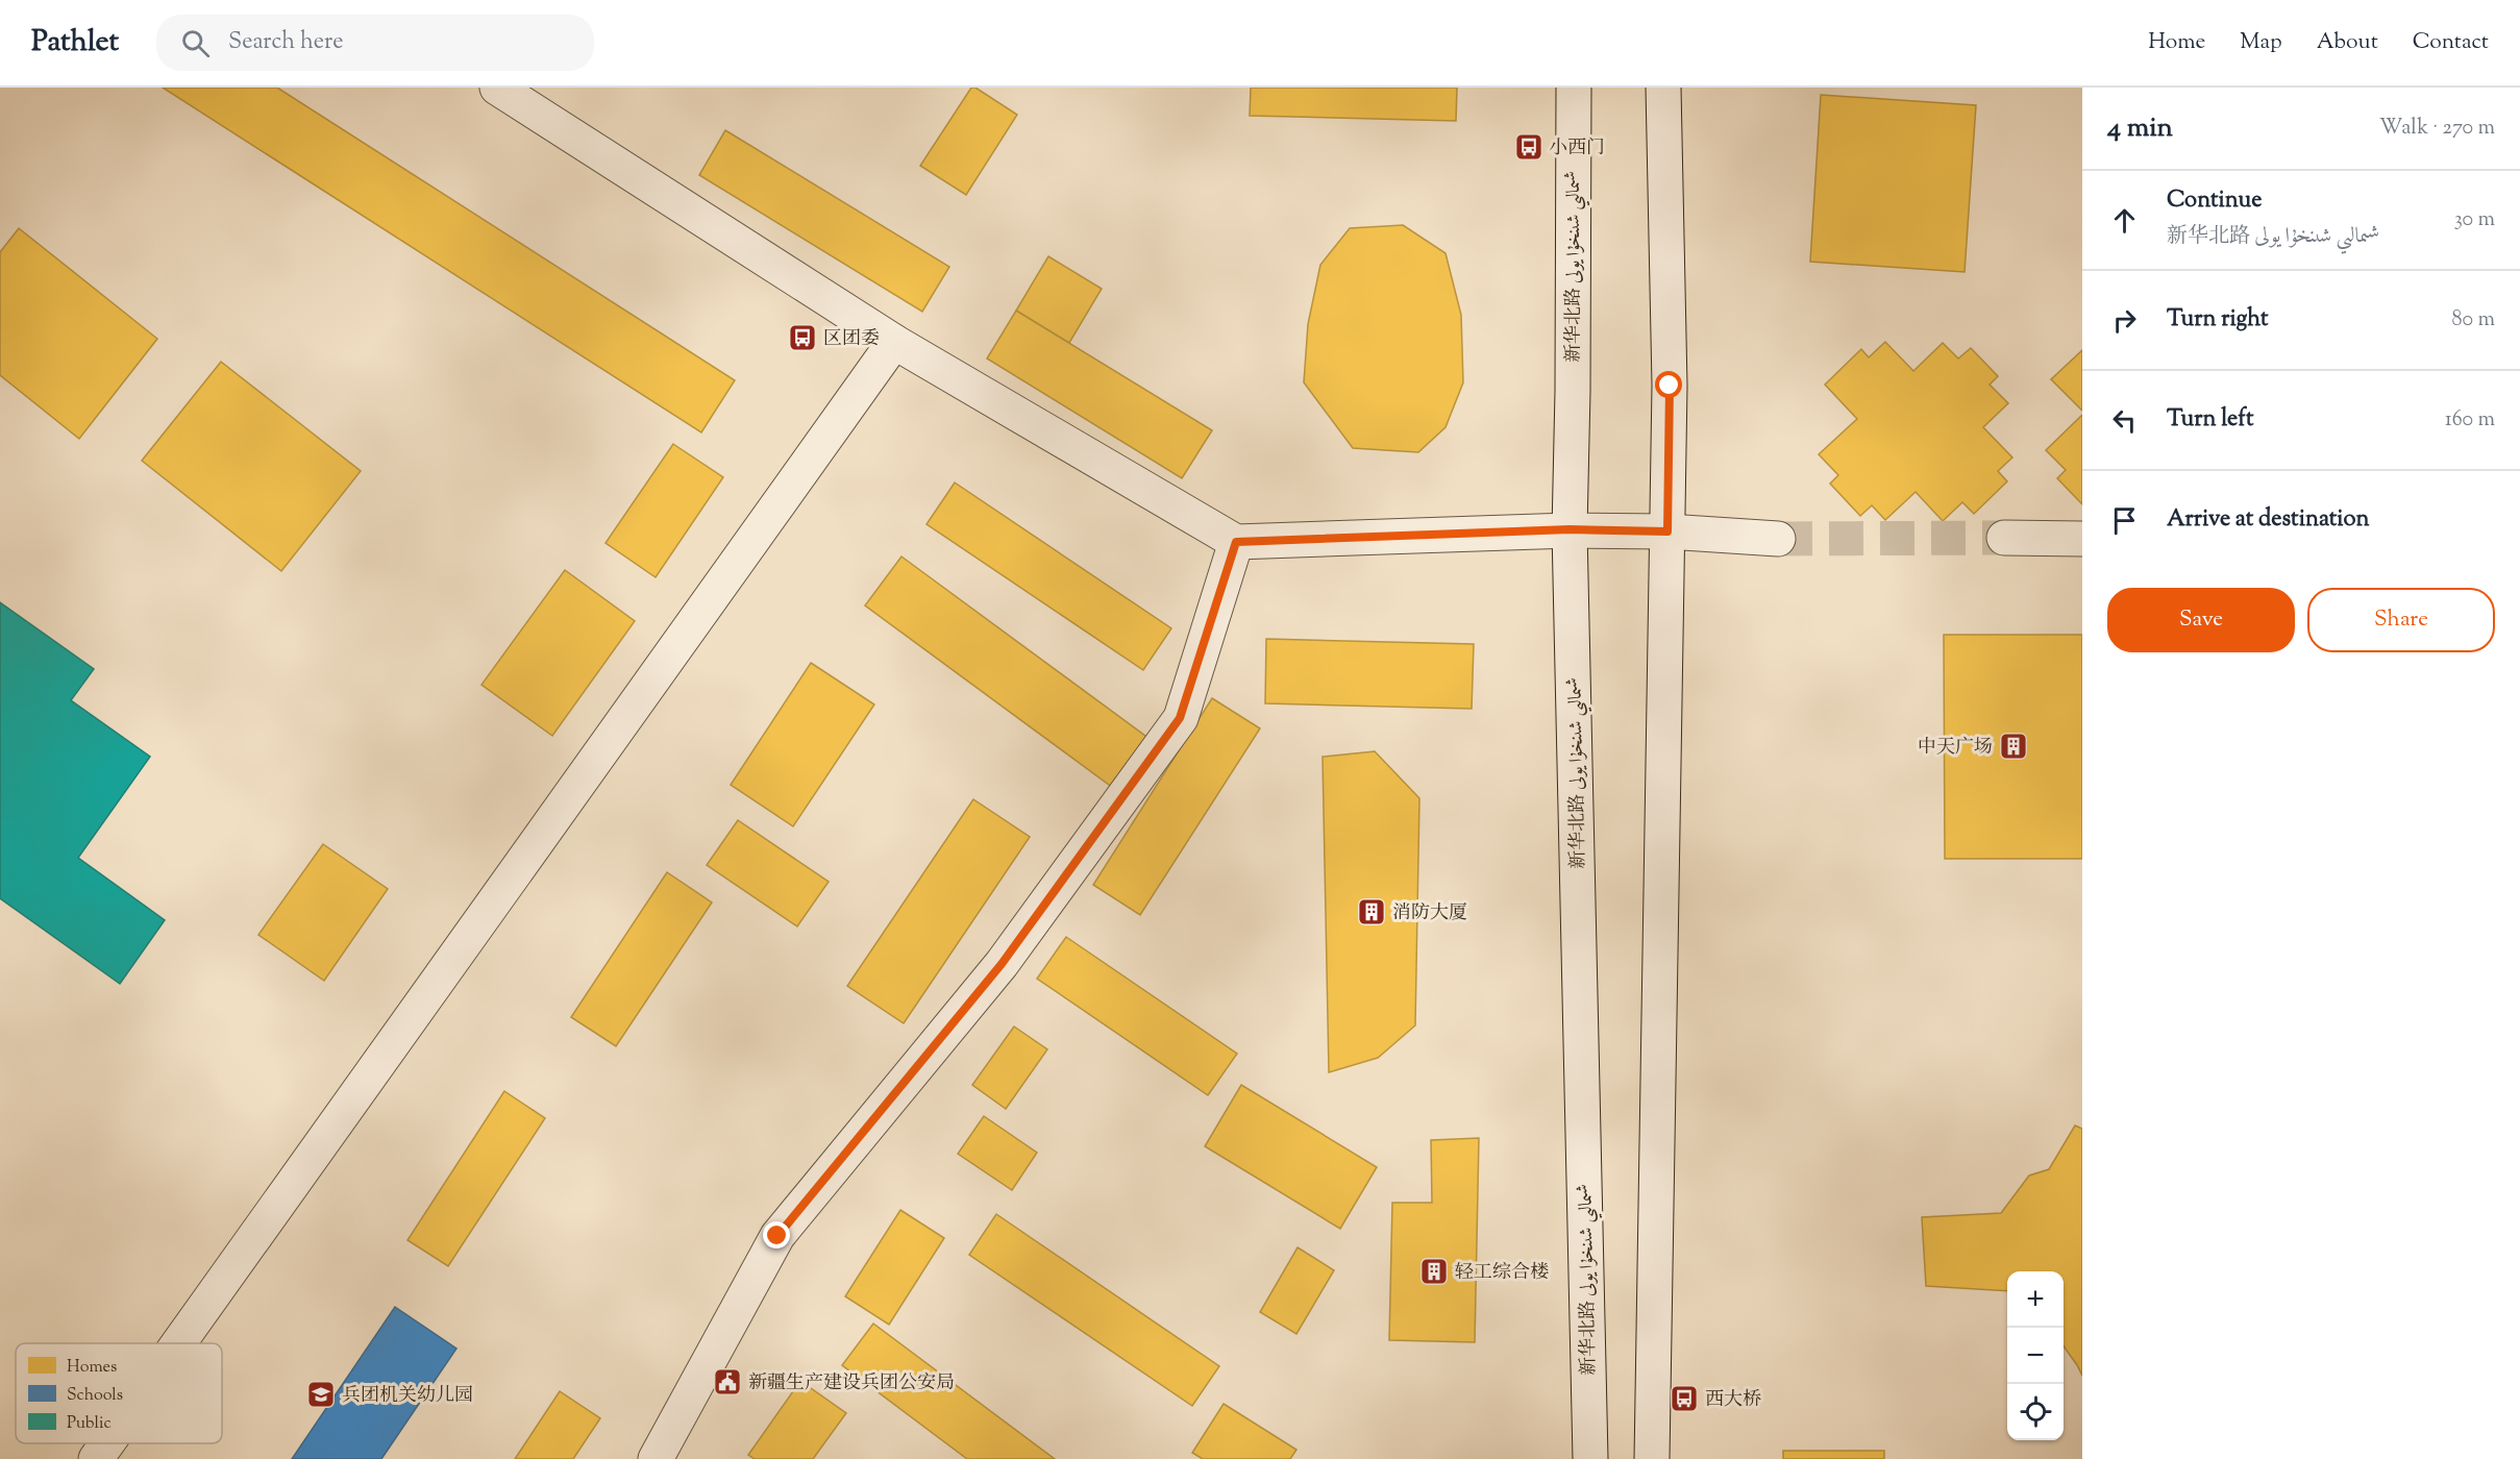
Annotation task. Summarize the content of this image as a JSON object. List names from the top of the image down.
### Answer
{
  "streets": {
    "street": ["新华北路 شىمالىي شىنخۇا يولى"]
  },
  "places": {
    "bus stop": ["小西门", "区团委", "西大桥"],
    "building": ["中天广场", "消防大厦", "轻工综合楼"],
    "public building": ["新疆生产建设兵团公安局"],
    "school or university": ["兵团机关幼儿园"]
  },
  "legend": ["Homes", "Schools", "Public"],
  "page": {
    "header": "Pathlet",
    "search": "Search here",
    "nav": [
      "Home",
      "Map",
      "About",
      "Contact"
    ],
    "heading": ["4 min", "Walk · 270 m"],
    "list": [
      ["Continue", "新华北路 شىمالىي شىنخۇا يولى", "30 m"],
      ["Turn right", "80 m"],
      ["Turn left", "160 m"],
      "Arrive at destination"
    ],
    "buttons": ["Save", "Share"],
    "map_buttons": ["+", "−"]
  }
}
